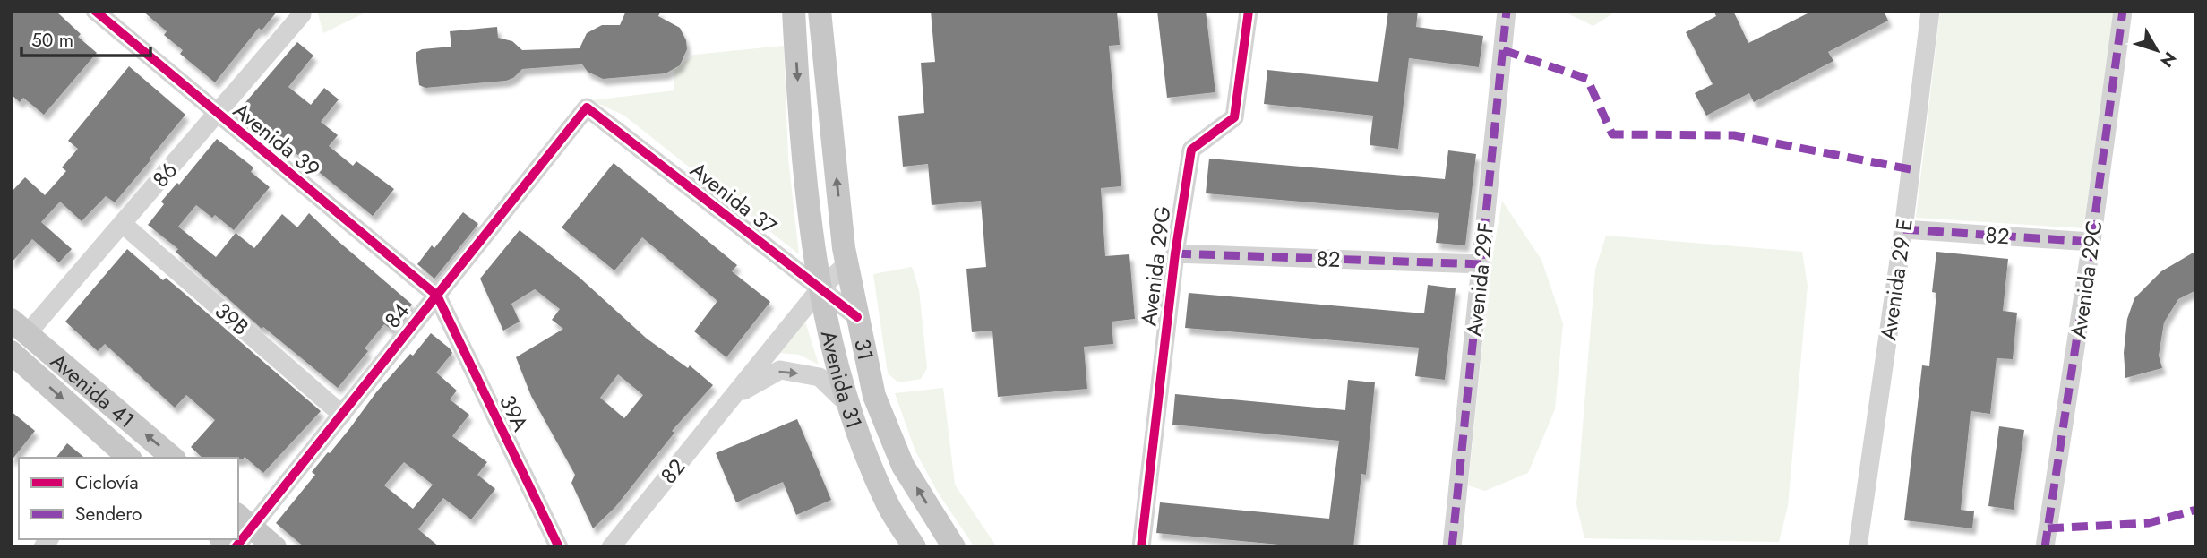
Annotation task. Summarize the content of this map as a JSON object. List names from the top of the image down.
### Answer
{
  "streets": {
    "main road": ["31", "Avenida 31", "Avenida 41"],
    "street": [
      "Avenida 39",
      "86",
      "Avenida 37",
      "82",
      "Avenida 29G",
      "Avenida 29F",
      "Avenida 29 E",
      "Avenida 29C",
      "84",
      "39B",
      "39A"
    ]
  },
  "crossings": [
    ["Avenida 39", "86"],
    ["Avenida 39", "84"],
    ["Avenida 39", "39A"],
    ["86", "39B"],
    ["86", "Avenida 41"],
    ["Avenida 37", "82"],
    ["Avenida 37", "84"],
    ["Avenida 37", "31"],
    ["Avenida 37", "Avenida 31"],
    ["82", "Avenida 29G"],
    ["82", "Avenida 29F"],
    ["82", "Avenida 29 E"],
    ["82", "Avenida 29C"],
    ["82", "31"],
    ["82", "Avenida 31"],
    ["84", "39B"],
    ["84", "39A"],
    ["31", "Avenida 31"]
  ],
  "legend": ["Ciclovía", "Sendero"],
  "scale_bar": "50 m",
  "north": "bottom right"
}
